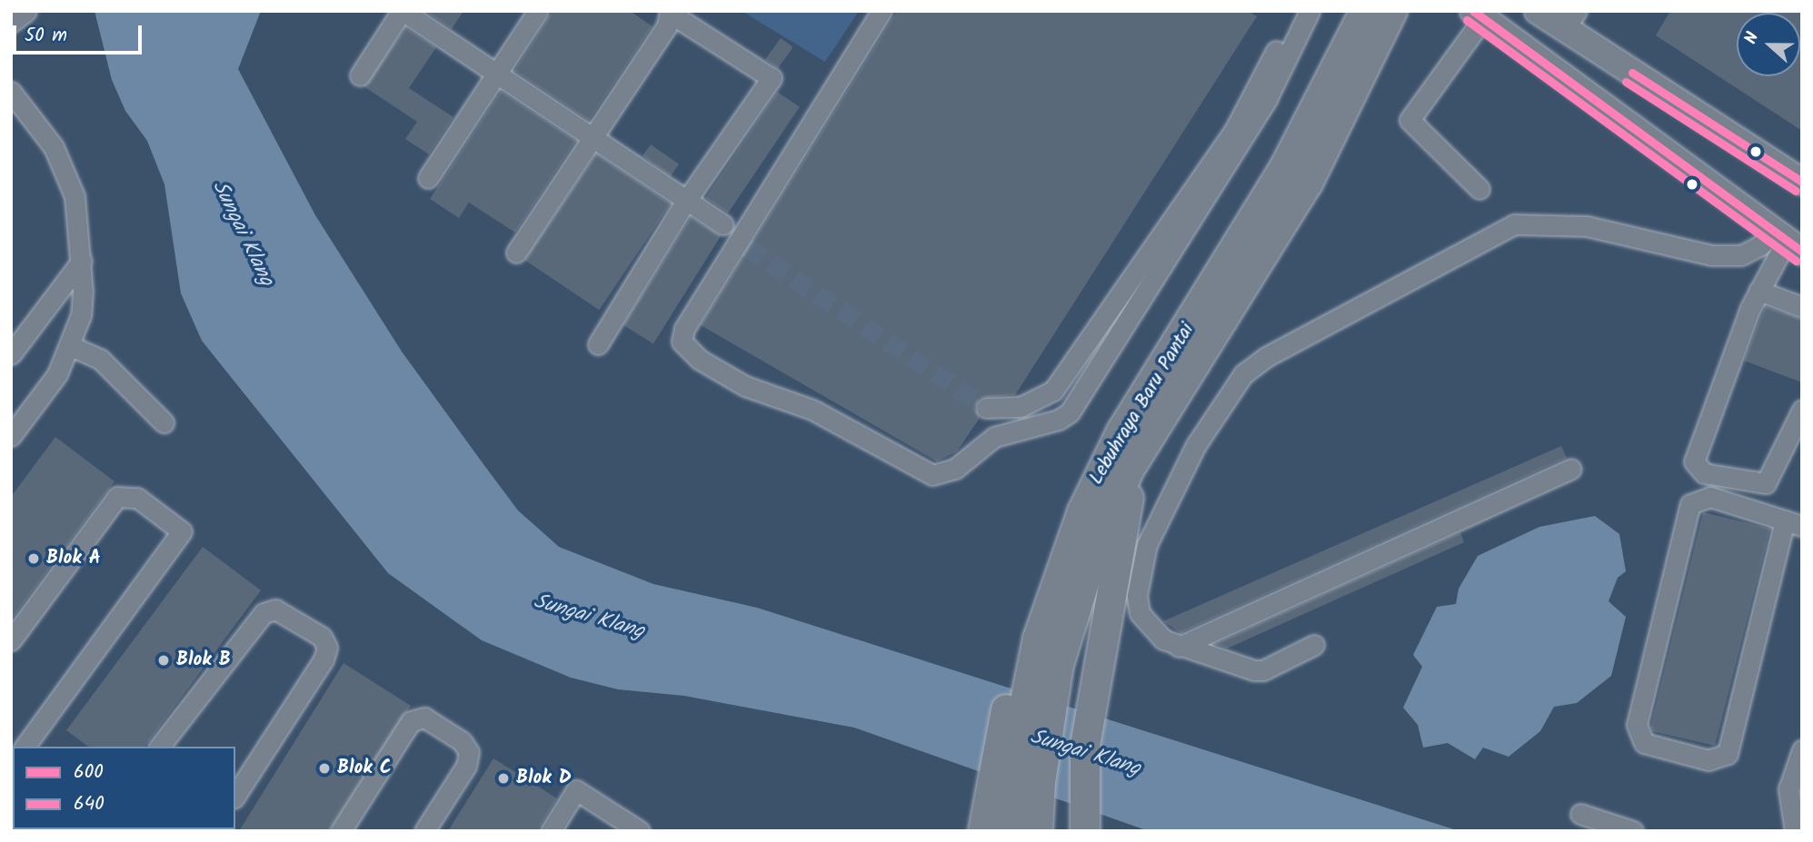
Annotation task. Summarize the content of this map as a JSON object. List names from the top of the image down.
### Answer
{
  "streets": {
    "highway": ["Lebuhraya Baru Pantai"]
  },
  "water": ["Sungai Klang"],
  "places": [
    "Blok A",
    "Blok B",
    "Blok C",
    "Blok D"
  ],
  "lines": ["transit line 600", "transit line 640"],
  "legend": ["600", "640"],
  "scale_bar": "50 m",
  "north": "left"
}
